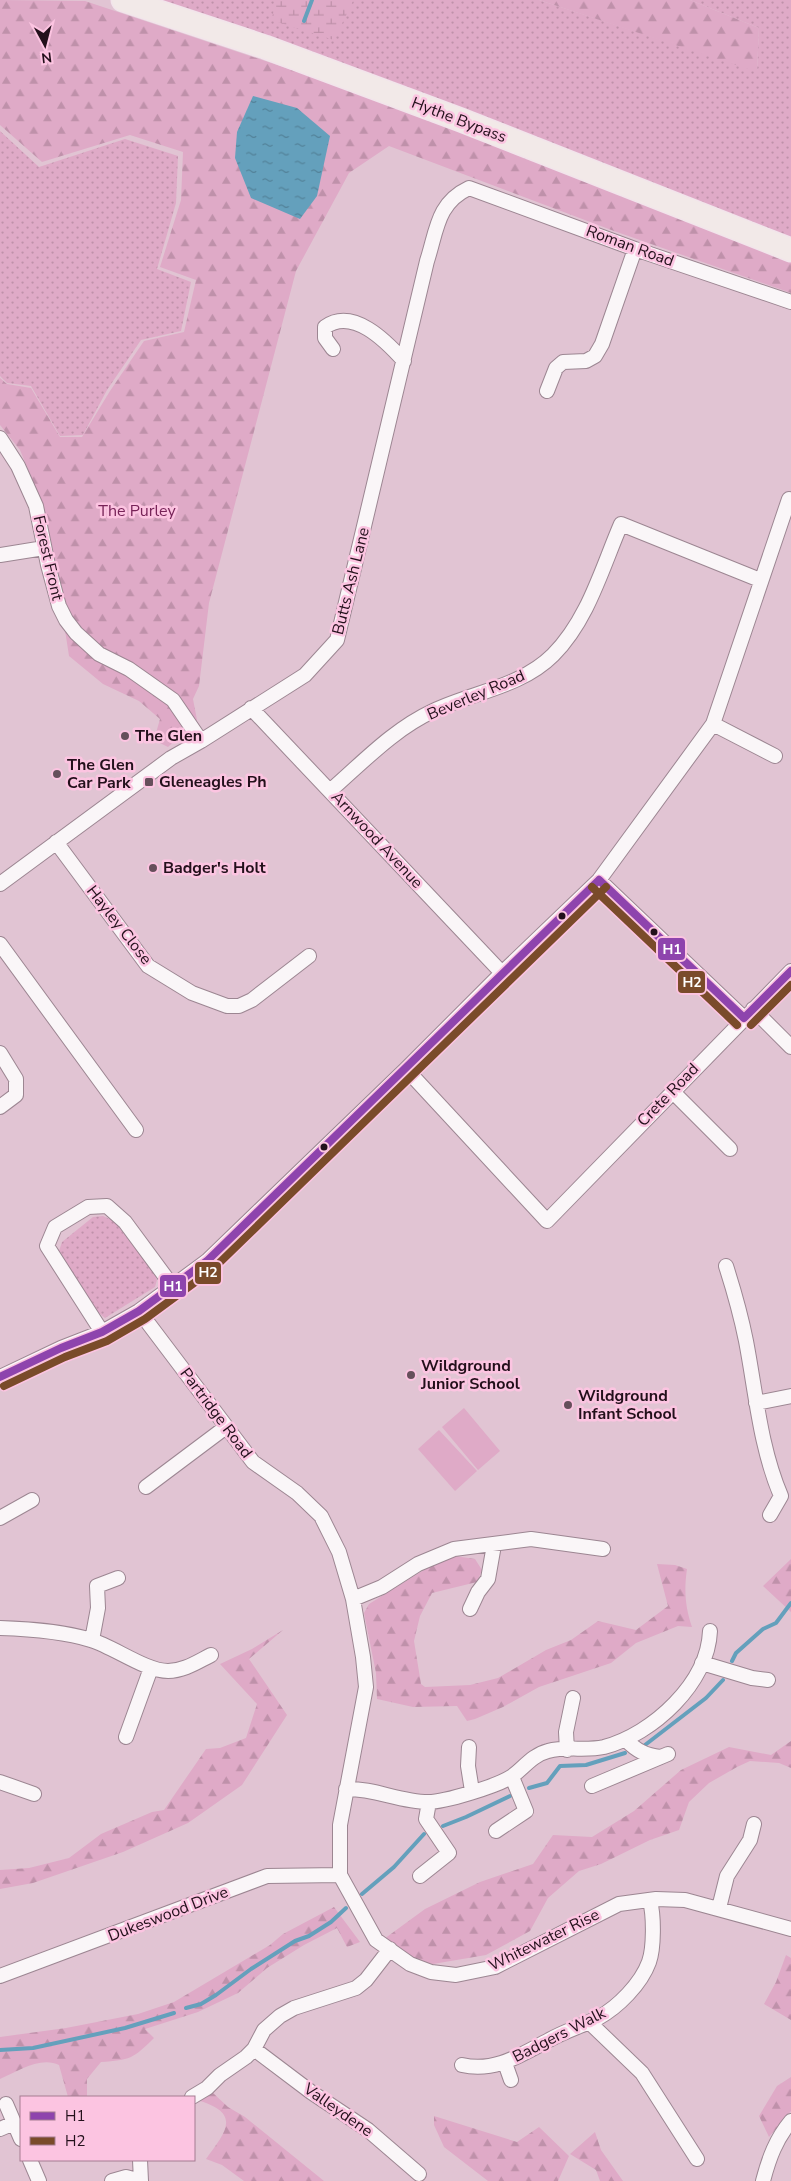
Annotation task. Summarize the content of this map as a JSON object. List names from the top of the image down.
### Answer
{
  "streets": {
    "main road": ["Hythe Bypass"],
    "street": [
      "Roman Road",
      "Forest Front",
      "Butts Ash Lane",
      "Beverley Road",
      "Arnwood Avenue",
      "Hayley Close",
      "Crete Road",
      "Partridge Road",
      "Dukeswood Drive",
      "Whitewater Rise",
      "Badgers Walk",
      "Valleydene"
    ]
  },
  "crossings": [
    ["Roman Road", "Butts Ash Lane"],
    ["Forest Front", "Butts Ash Lane"],
    ["Butts Ash Lane", "Arnwood Avenue"],
    ["Butts Ash Lane", "Hayley Close"],
    ["Beverley Road", "Arnwood Avenue"],
    ["Partridge Road", "Dukeswood Drive"],
    ["Partridge Road", "Whitewater Rise"],
    ["Dukeswood Drive", "Whitewater Rise"],
    ["Whitewater Rise", "Badgers Walk"]
  ],
  "parks": ["The Purley"],
  "places": {
    "other": [
      "The Glen",
      "The Glen Car Park",
      "Badger's Holt",
      "Wildground Junior School",
      "Wildground Infant School"
    ],
    "transit": ["Gleneagles Ph"]
  },
  "lines": ["transit line H1", "transit line H2"],
  "legend": ["H1", "H2"],
  "north": "bottom"
}
